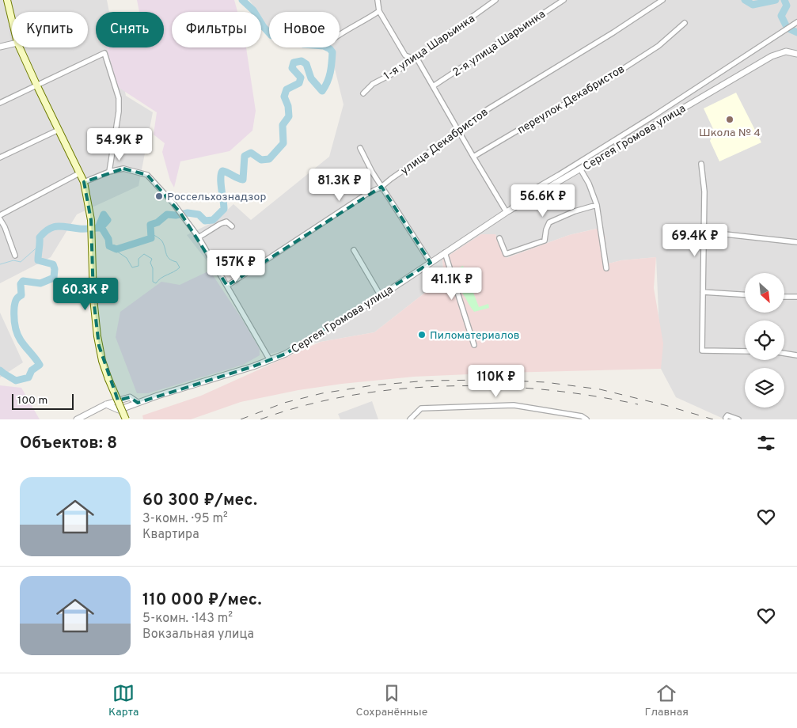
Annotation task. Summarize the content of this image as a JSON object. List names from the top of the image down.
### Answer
{
  "streets": {
    "street": [
      "2-я улица Шарьинка",
      "1-я улица Шарьинка",
      "переулок Декабристов",
      "Сергея Громова улица",
      "улица Декабристов"
    ]
  },
  "places": ["Школа № 4", "Россельхознадзор", "Пиломатериалов"],
  "scale_bar": "100 m",
  "north": "bottom right",
  "page": {
    "chip": [
      "Купить",
      "Снять",
      "Фильтры",
      "Новое"
    ],
    "price": [
      "54.9K ₽",
      "81.3K ₽",
      "56.6K ₽",
      "69.4K ₽",
      "157K ₽",
      "41.1K ₽",
      "60.3K ₽",
      "110K ₽"
    ],
    "scale": "100 m",
    "heading": "Объектов: 8",
    "list": [
      {
        "name": "60 300 ₽/мес.",
        "note": "3-комн. · 95 m² · Квартира"
      },
      {
        "name": "110 000 ₽/мес.",
        "note": "5-комн. · 143 m² · Вокзальная улица"
      }
    ],
    "tabs": ["Карта", "Сохранённые", "Главная"]
  }
}
